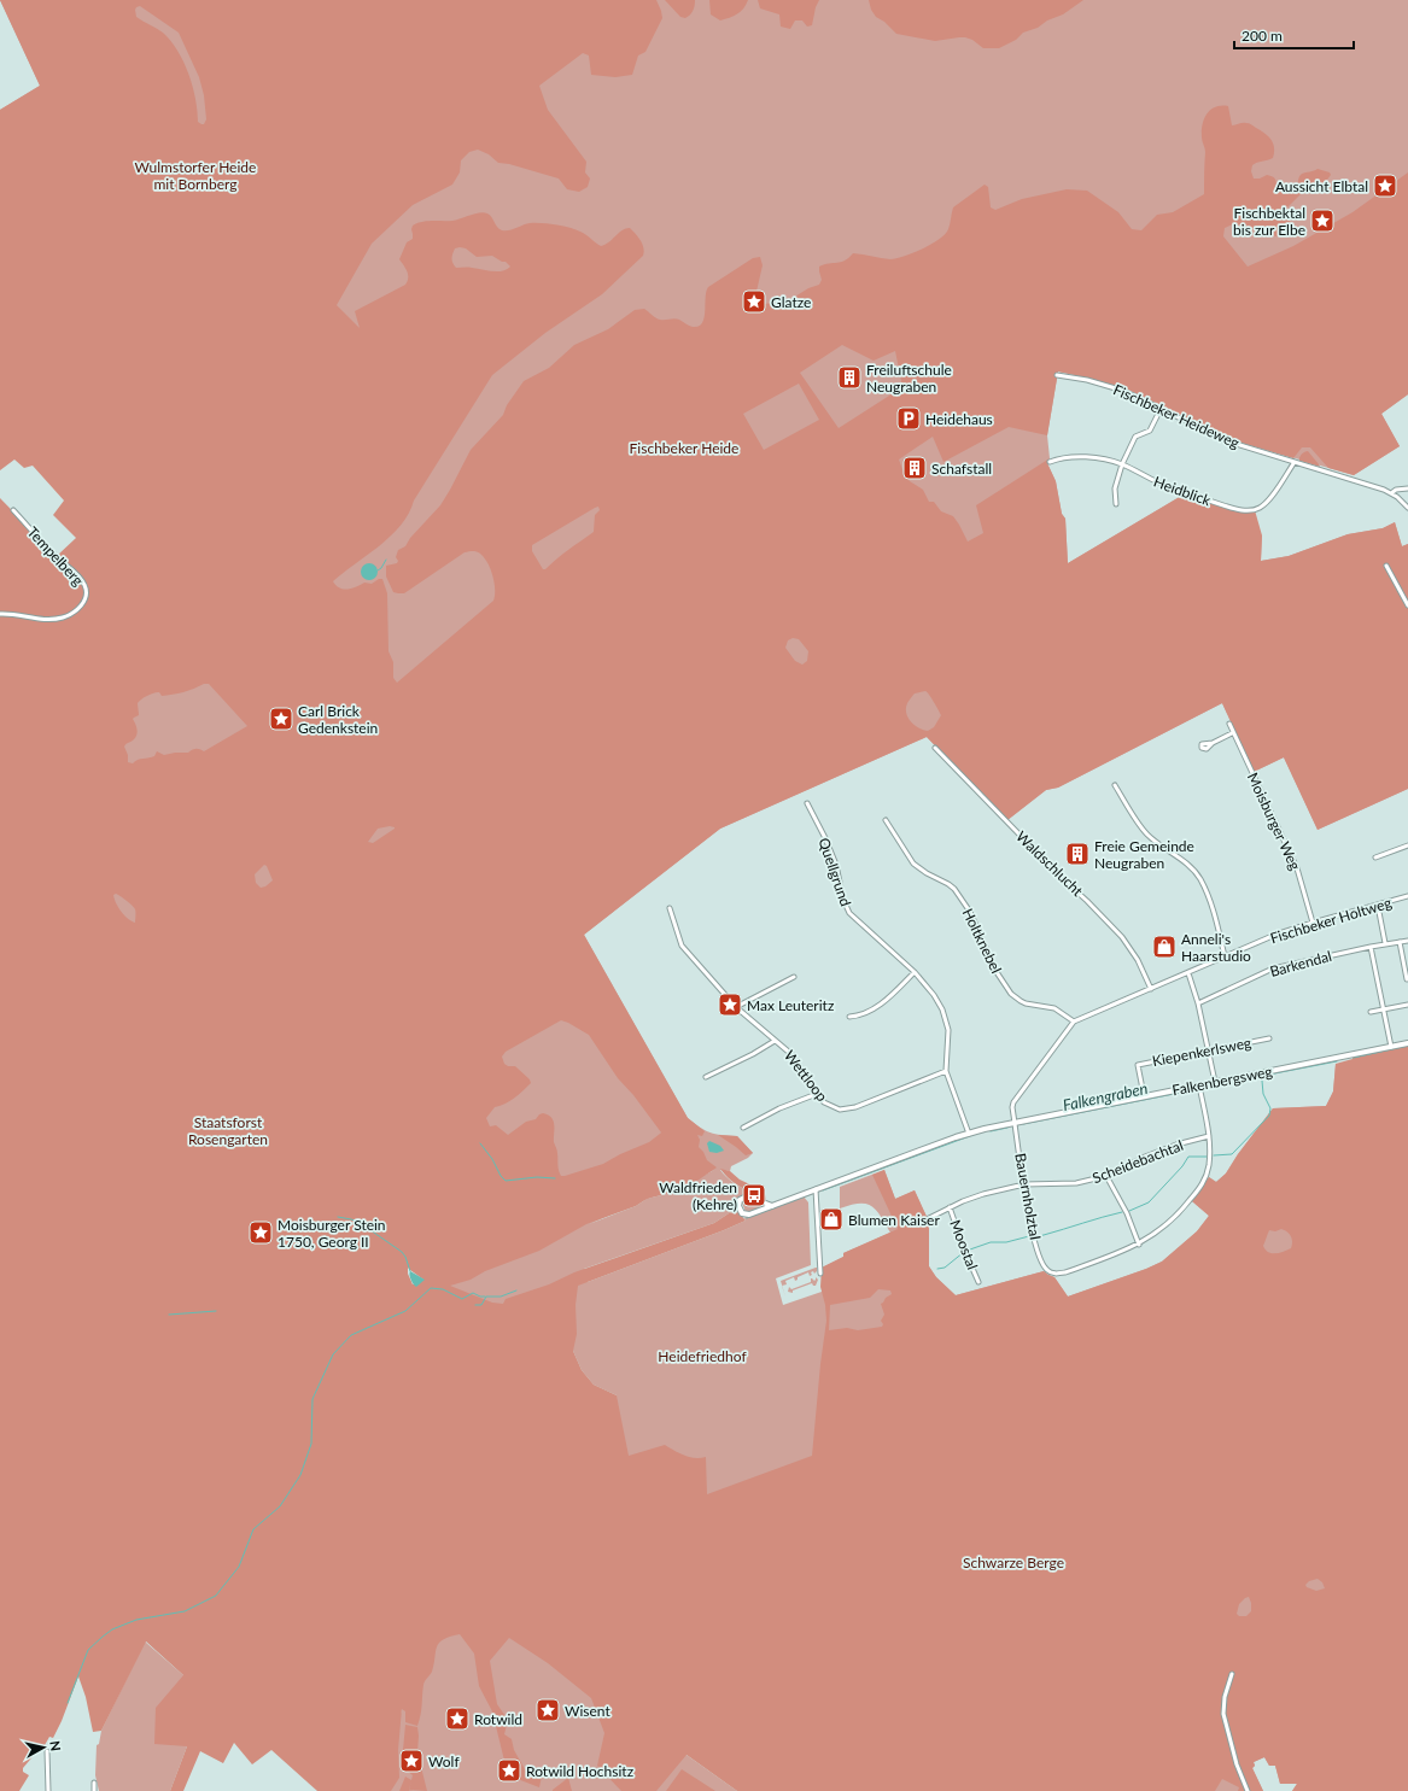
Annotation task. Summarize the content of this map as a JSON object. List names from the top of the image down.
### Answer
{
  "streets": {
    "street": [
      "Fischbeker Heideweg",
      "Heidblick",
      "Tempelberg",
      "Moisburger Weg",
      "Waldschlucht",
      "Quellgrund",
      "Fischbeker Holtweg",
      "Holtknebel",
      "Barkendal",
      "Kiepenkerlsweg",
      "Wettloop",
      "Falkenbergsweg",
      "Scheidebachtal",
      "Bauernholztal",
      "Moostal"
    ]
  },
  "crossings": [
    ["Fischbeker Heideweg", "Heidblick"],
    ["Moisburger Weg", "Fischbeker Holtweg"],
    ["Waldschlucht", "Fischbeker Holtweg"],
    ["Quellgrund", "Wettloop"],
    ["Quellgrund", "Falkenbergsweg"],
    ["Fischbeker Holtweg", "Holtknebel"],
    ["Kiepenkerlsweg", "Falkenbergsweg"],
    ["Falkenbergsweg", "Bauernholztal"],
    ["Scheidebachtal", "Bauernholztal"],
    ["Scheidebachtal", "Moostal"]
  ],
  "water": ["Falkengraben"],
  "parks": [
    "Wulmstorfer Heide mit Bornberg",
    "Fischbeker Heide",
    "Staatsforst Rosengarten",
    "Heidefriedhof",
    "Schwarze Berge"
  ],
  "places": {
    "place": [
      "Aussicht Elbtal",
      "Fischbektal bis zur Elbe",
      "Glatze",
      "Carl Brick Gedenkstein",
      "Max Leuteritz",
      "Moisburger Stein 1750, Georg II",
      "Wisent",
      "Rotwild",
      "Wolf",
      "Rotwild Hochsitz"
    ],
    "building": ["Freiluftschule Neugraben", "Schafstall", "Freie Gemeinde Neugraben"],
    "parking": ["Heidehaus"],
    "shop": ["Anneli's Haarstudio", "Blumen Kaiser"],
    "bus stop": ["Waldfrieden (Kehre)"]
  },
  "scale_bar": "200 m",
  "north": "right"
}
